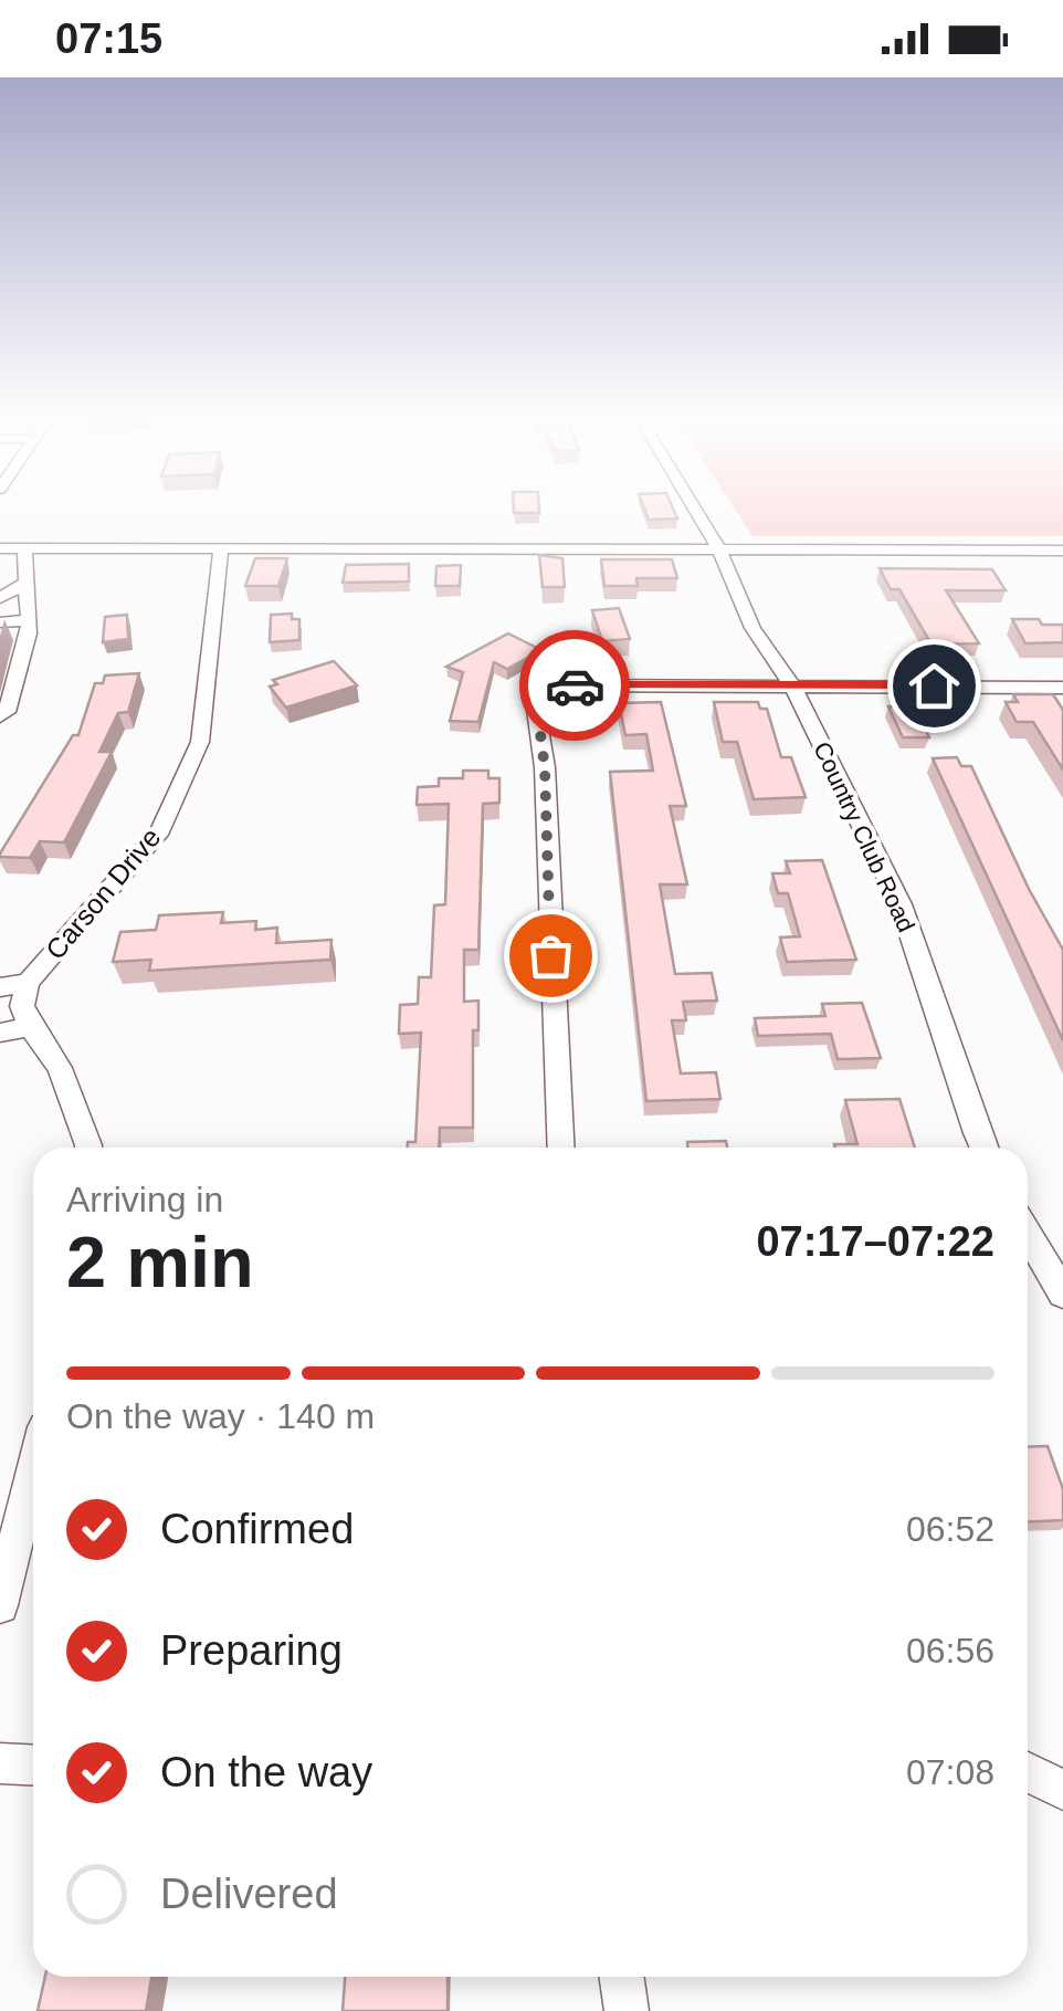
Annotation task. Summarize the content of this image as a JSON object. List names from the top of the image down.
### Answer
{
  "streets": {
    "street": ["Country Club Road", "Carson Drive"]
  },
  "page": {
    "status": "07:15",
    "heading": ["2 min", "Arriving in", "07:17–07:22"],
    "bar": "On the way · 140 m",
    "list": [
      ["Confirmed", "06:52"],
      ["Preparing", "06:56"],
      ["On the way", "07:08"],
      "Delivered"
    ]
  }
}
